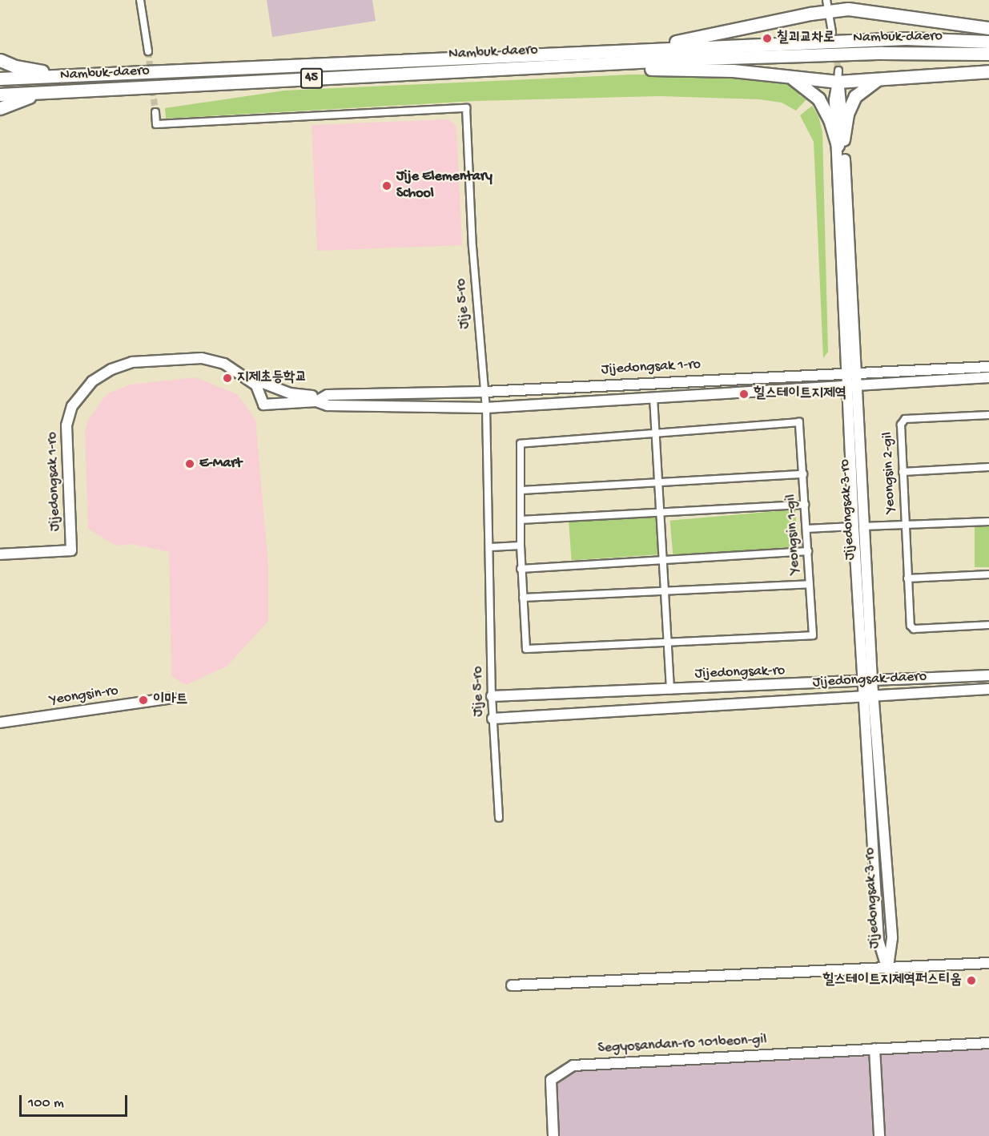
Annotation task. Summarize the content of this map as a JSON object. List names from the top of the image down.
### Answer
{
  "streets": {
    "highway": ["Nambuk-daero", "45"],
    "street": [
      "Jije 5-ro",
      "Jijedongsak 1-ro",
      "Yeongsin 2-gil",
      "Jijedongsak 3-ro",
      "Yeongsin 1-gil",
      "Jijedongsak-ro",
      "Jijedongsak-daero",
      "Yeongsin-ro",
      "Segyosandan-ro 101beon-gil"
    ]
  },
  "crossings": [
    ["Jije 5-ro", "Jijedongsak 1-ro"],
    ["Jije 5-ro", "Jijedongsak-ro"],
    ["Jije 5-ro", "Jijedongsak-daero"],
    ["Jijedongsak 1-ro", "Jijedongsak 3-ro"],
    ["Yeongsin 2-gil", "Jijedongsak 3-ro"],
    ["Yeongsin 2-gil", "Yeongsin 1-gil"],
    ["Jijedongsak 3-ro", "Jijedongsak-ro"],
    ["Jijedongsak 3-ro", "Jijedongsak-daero"]
  ],
  "places": [
    "칠괴교차로",
    "Jije Elementary School",
    "지제초등학교",
    "힐스테이트지제역",
    "E-Mart",
    "이마트",
    "힐스테이트지제역퍼스티움"
  ],
  "scale_bar": "100 m"
}
